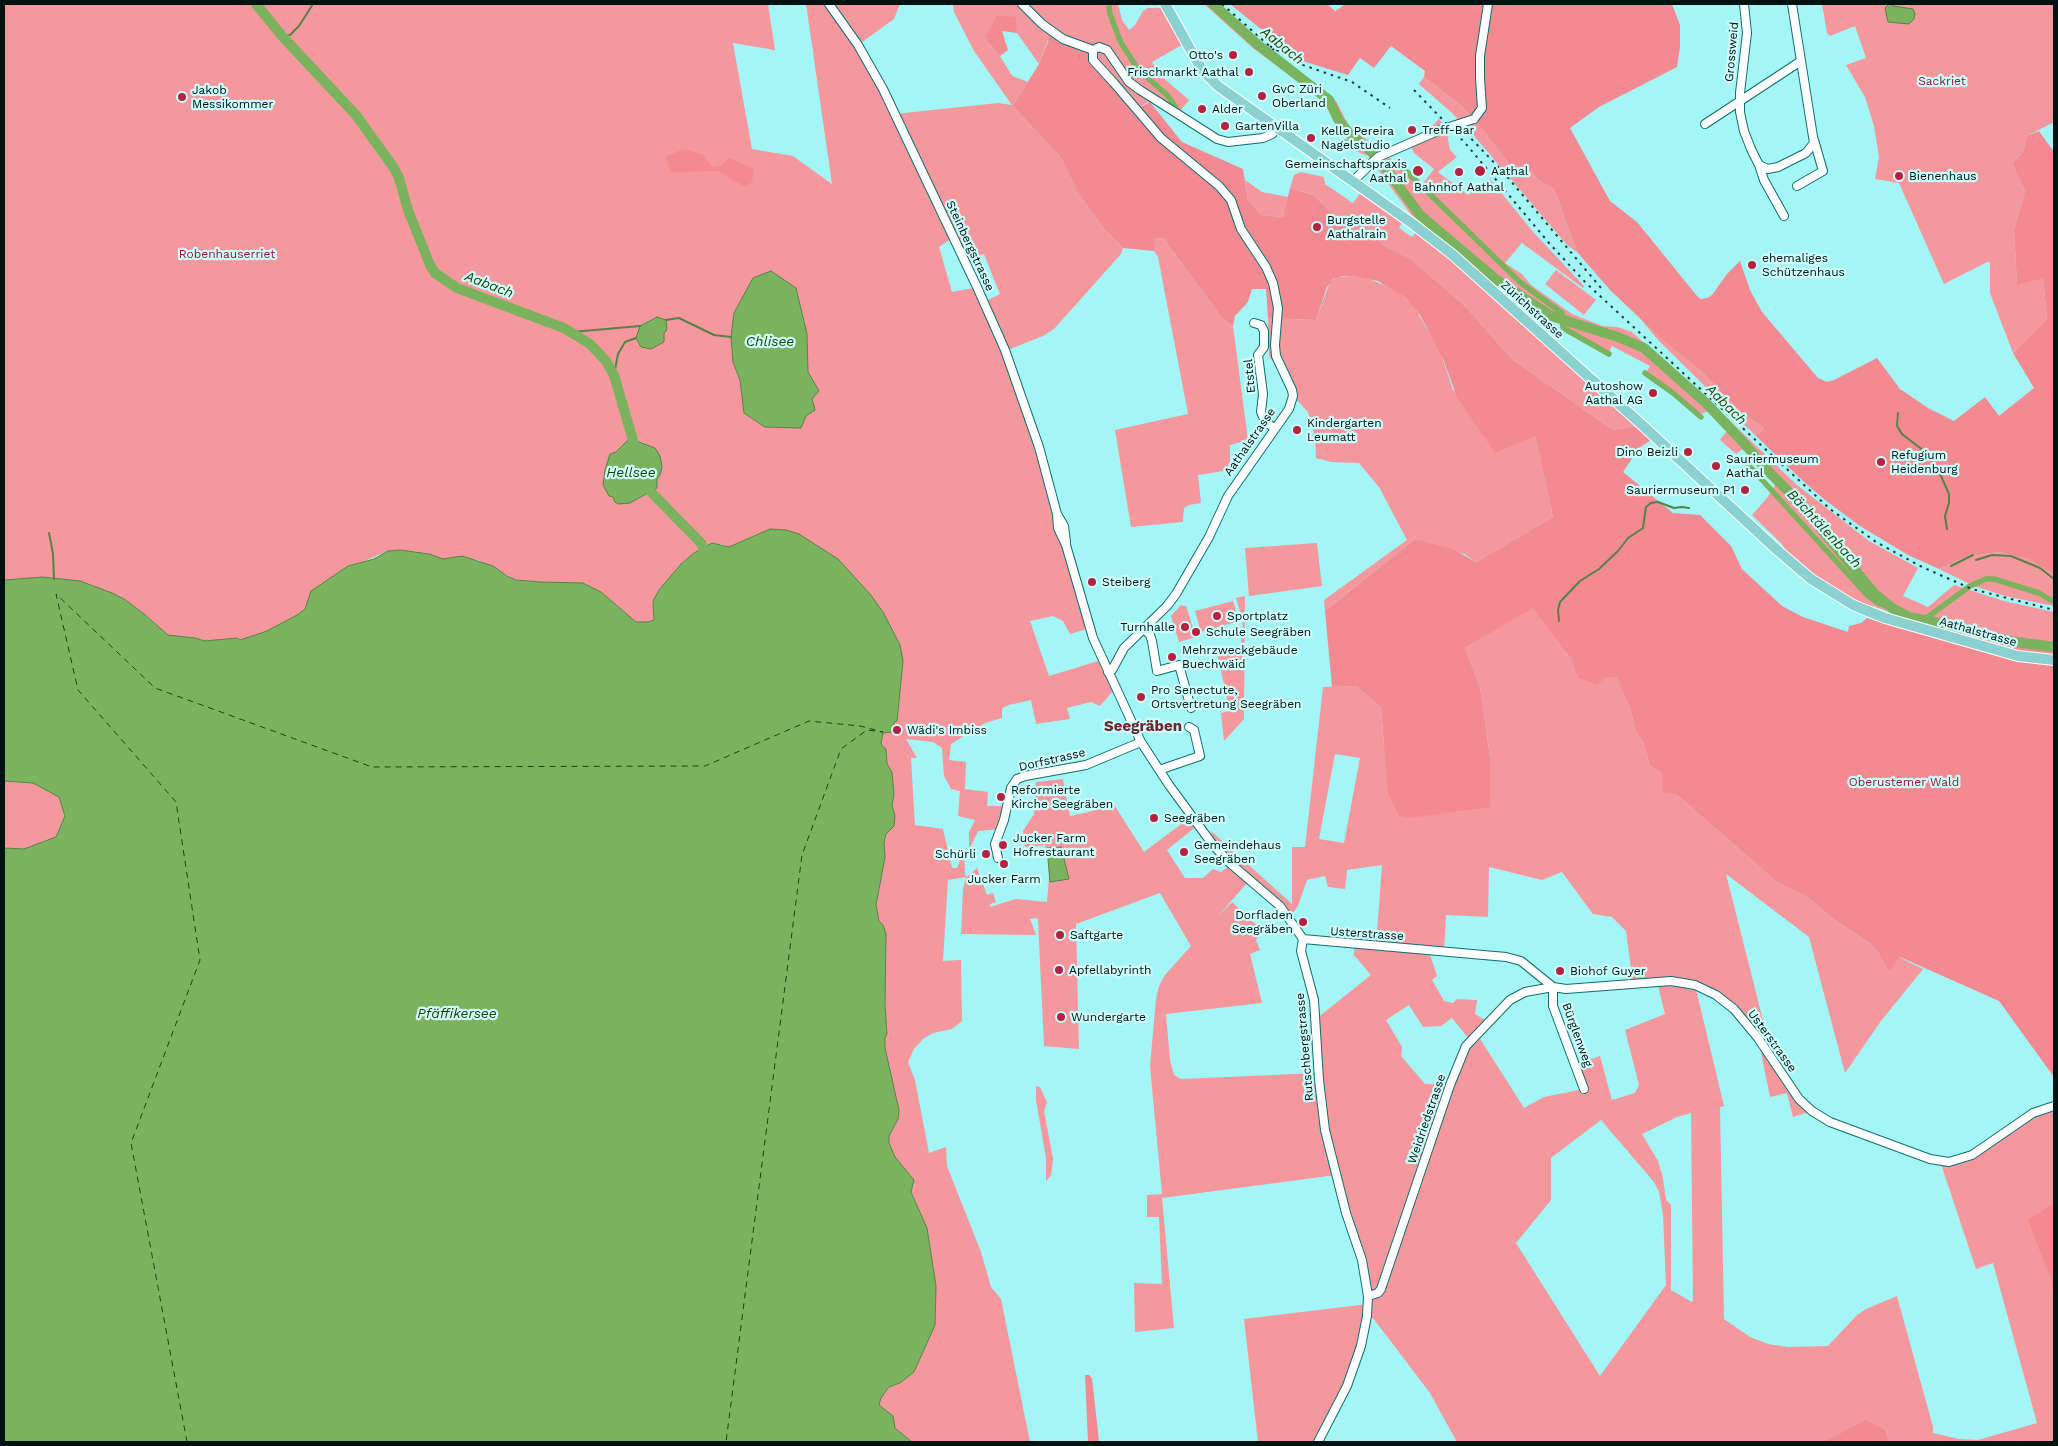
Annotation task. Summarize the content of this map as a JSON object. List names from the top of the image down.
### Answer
{
  "streets": {
    "main road": ["Zürichstrasse", "Aathalstrasse"],
    "street": [
      "Grossweid",
      "Steinbergstrasse",
      "Etstel",
      "Dorfstrasse",
      "Usterstrasse",
      "Bürglenweg",
      "Rutschbergstrasse",
      "Weidriedstrasse"
    ]
  },
  "crossings": [
    ["Steinbergstrasse", "Aathalstrasse"],
    ["Zürichstrasse", "Aathalstrasse"],
    ["Etstel", "Aathalstrasse"],
    ["Usterstrasse", "Bürglenweg"],
    ["Usterstrasse", "Rutschbergstrasse"],
    ["Usterstrasse", "Weidriedstrasse"],
    ["Bürglenweg", "Weidriedstrasse"],
    ["Rutschbergstrasse", "Weidriedstrasse"]
  ],
  "districts": ["Seegräben"],
  "water": [
    "Aabach",
    "Chlisee",
    "Hellsee",
    "Bächtälenbach",
    "Pfäffikersee"
  ],
  "parks": ["Sackriet", "Robenhauserriet", "Oberustemer Wald"],
  "places": [
    "Otto's",
    "Frischmarkt Aathal",
    "GvC Züri Oberland",
    "Jakob Messikommer",
    "Alder",
    "GartenVilla",
    "Treff-Bar",
    "Kelle Pereira Nagelstudio",
    "Gemeinschaftspraxis Aathal",
    "Aathal",
    "Bahnhof Aathal",
    "Bienenhaus",
    "Burgstelle Aathalrain",
    "ehemaliges Schützenhaus",
    "Autoshow Aathal AG",
    "Kindergarten Leumatt",
    "Dino Beizli",
    "Refugium Heidenburg",
    "Sauriermuseum Aathal",
    "Sauriermuseum P1",
    "Steiberg",
    "Sportplatz",
    "Turnhalle",
    "Schule Seegräben",
    "Mehrzweckgebäude Buechwäid",
    "Pro Senectute, Ortsvertretung Seegräben",
    "Wädi's Imbiss",
    "Reformierte Kirche Seegräben",
    "Seegräben",
    "Jucker Farm Hofrestaurant",
    "Gemeindehaus Seegräben",
    "Schürli",
    "Jucker Farm",
    "Dorfladen Seegräben",
    "Saftgarte",
    "Apfellabyrinth",
    "Biohof Guyer",
    "Wundergarte"
  ]
}
